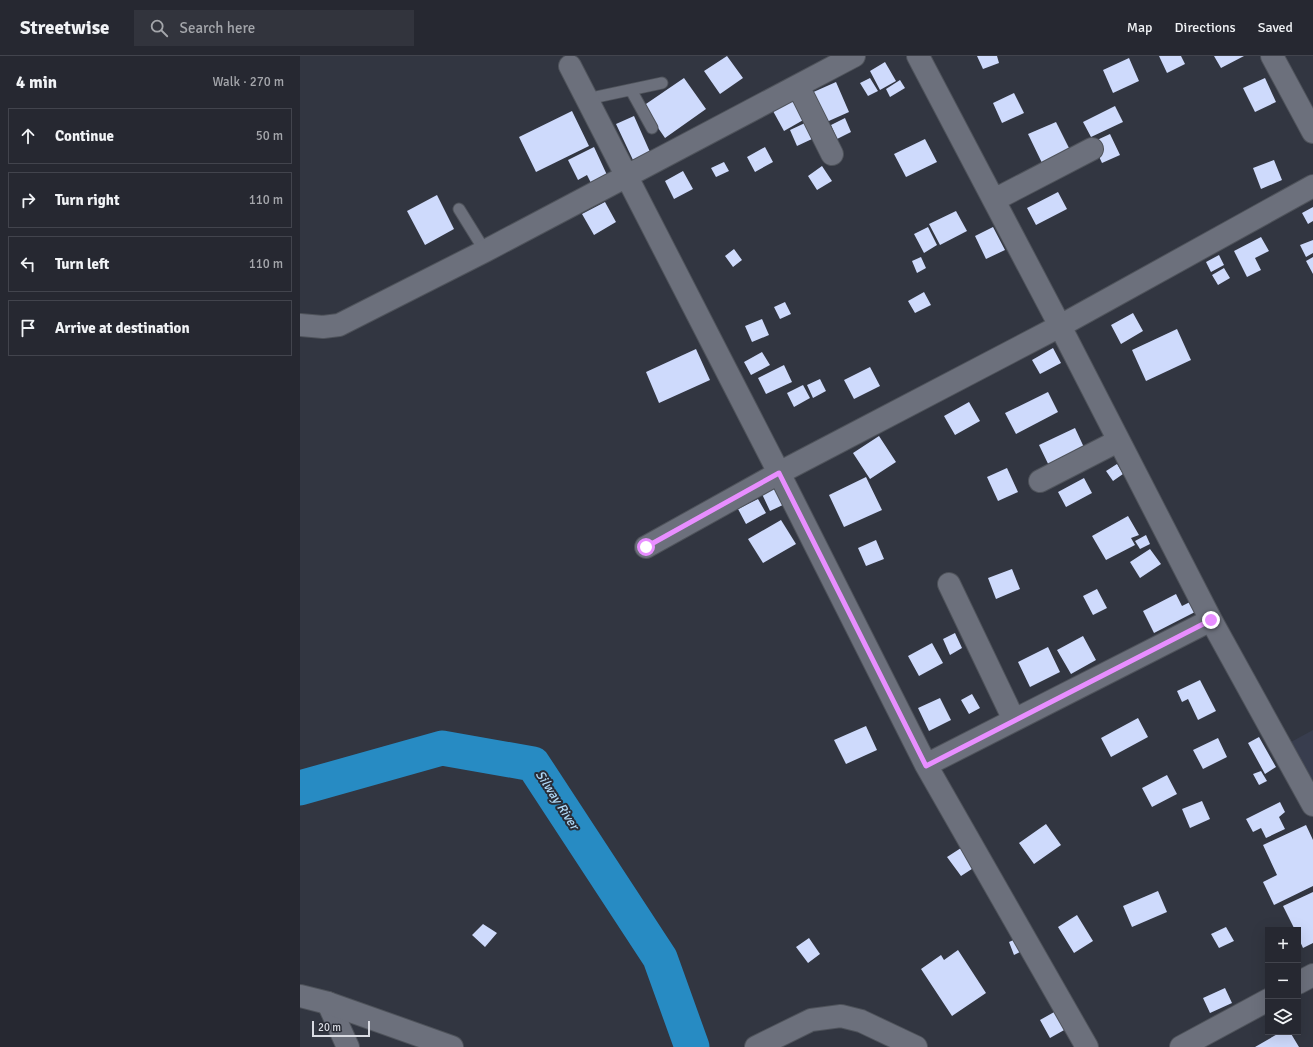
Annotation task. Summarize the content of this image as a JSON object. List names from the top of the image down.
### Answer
{
  "water": ["Silway River"],
  "scale_bar": "20 m",
  "page": {
    "header": "Streetwise",
    "search": "Search here",
    "nav": ["Map", "Directions", "Saved"],
    "heading": ["4 min", "Walk · 270 m"],
    "list": [
      ["Continue", "50 m"],
      ["Turn right", "110 m"],
      ["Turn left", "110 m"],
      "Arrive at destination"
    ],
    "map_buttons": ["+", "−"],
    "scale": "20 m"
  }
}
